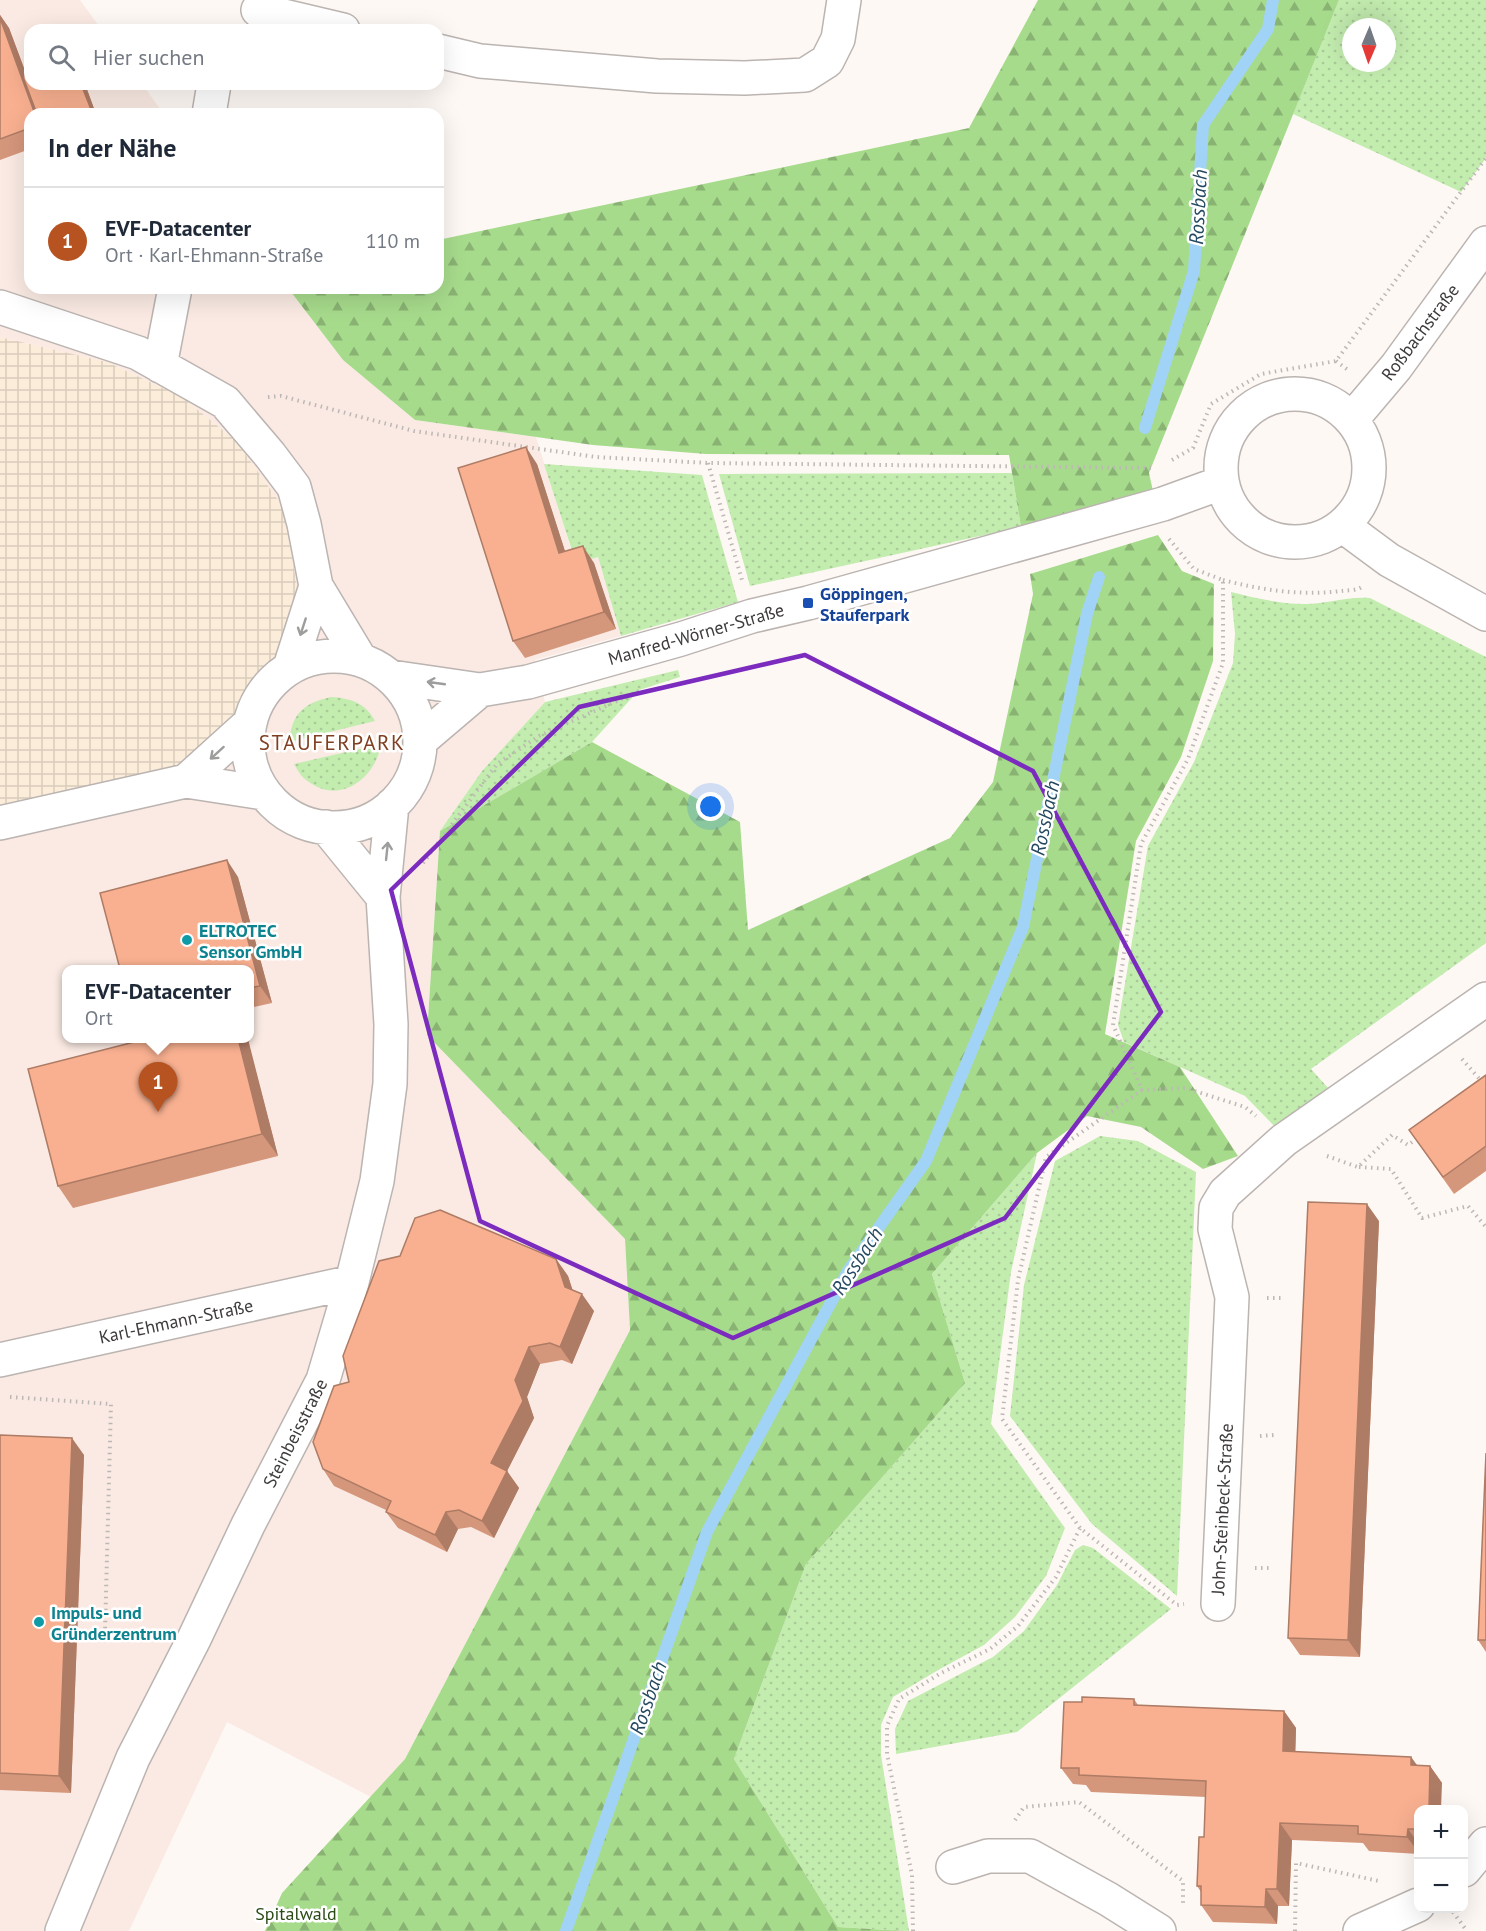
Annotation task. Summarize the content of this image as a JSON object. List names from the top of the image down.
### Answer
{
  "streets": {
    "street": [
      "Roßbachstraße",
      "Manfred-Wörner-Straße",
      "Karl-Ehmann-Straße",
      "Steinbeisstraße",
      "John-Steinbeck-Straße"
    ]
  },
  "crossings": [
    ["Roßbachstraße", "Manfred-Wörner-Straße"],
    ["Manfred-Wörner-Straße", "Steinbeisstraße"],
    ["Karl-Ehmann-Straße", "Steinbeisstraße"]
  ],
  "districts": ["STAUFERPARK"],
  "water": ["Rossbach"],
  "parks": ["Spitalwald"],
  "places": {
    "transit": ["Göppingen, Stauferpark"],
    "other": ["ELTROTEC Sensor GmbH", "Impuls- und Gründerzentrum"]
  },
  "north": "bottom",
  "page": {
    "search": "Hier suchen",
    "heading": "In der Nähe",
    "list": [
      {
        "mark": "1",
        "name": "EVF-Datacenter",
        "note": "Ort · Karl-Ehmann-Straße",
        "value": "110 m"
      }
    ],
    "popup": ["EVF-Datacenter", "Ort"],
    "pins": "1",
    "map_buttons": ["+", "−"]
  }
}
